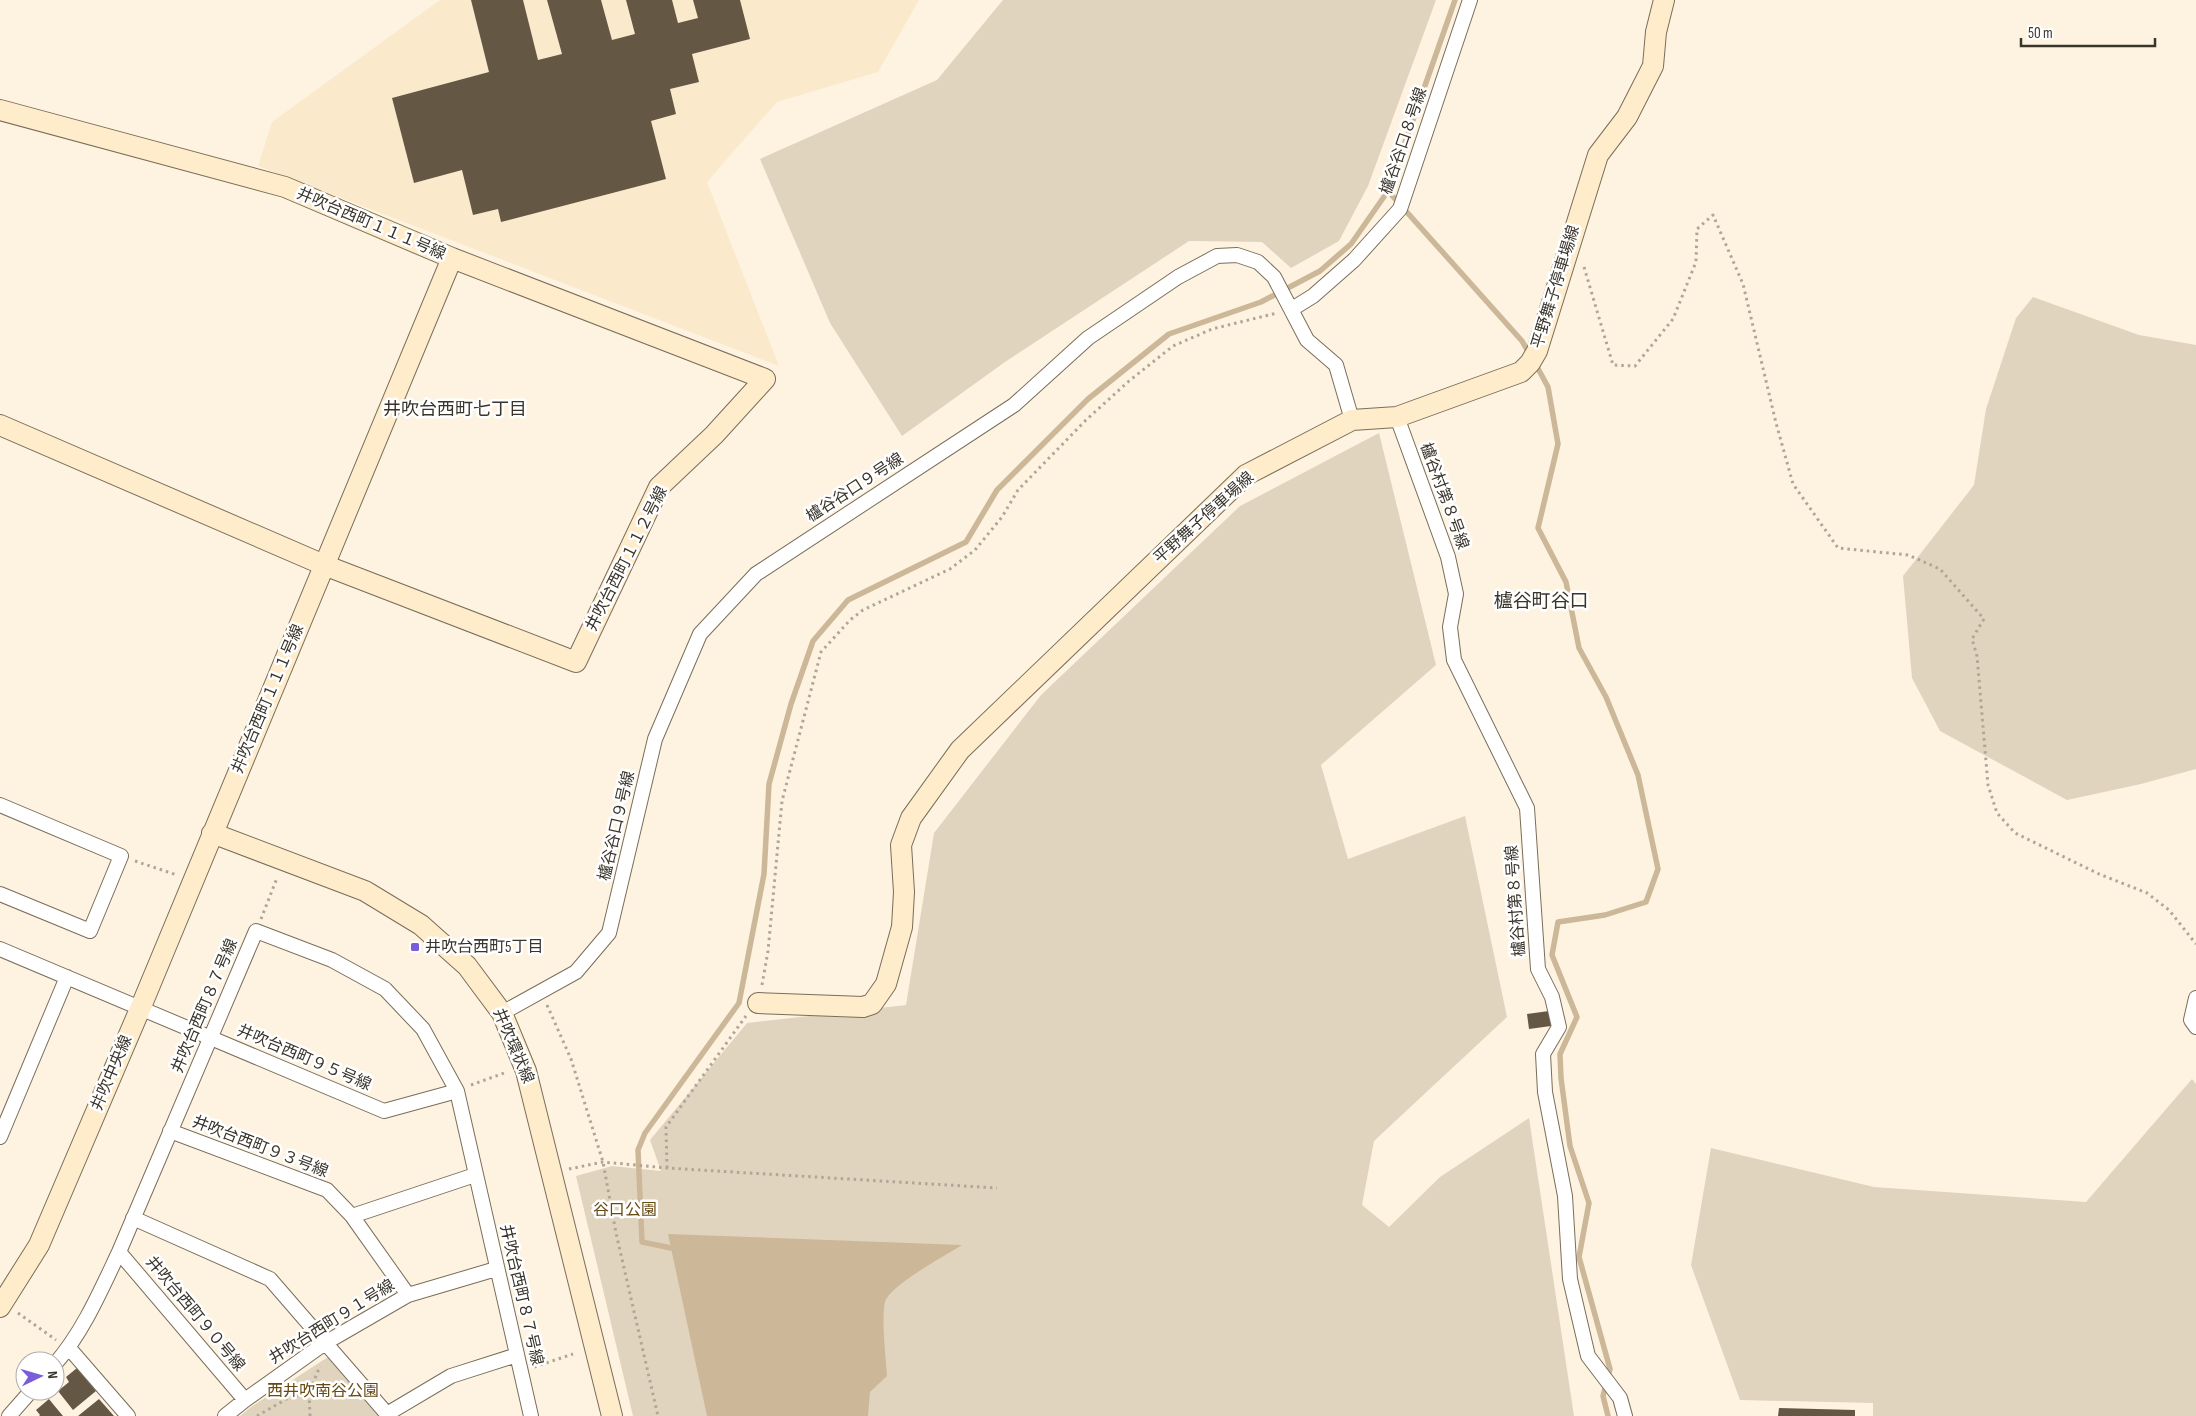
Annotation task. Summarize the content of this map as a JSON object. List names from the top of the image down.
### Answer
{
  "streets": {
    "street": [
      "櫨谷谷口８号線",
      "井吹台西町１１１号線",
      "平野舞子停車場線",
      "櫨谷谷口９号線",
      "櫨谷村第８号線",
      "井吹台西町１１２号線",
      "井吹台西町８７号線",
      "井吹環状線",
      "井吹台西町９５号線",
      "井吹中央線",
      "井吹台西町９３号線",
      "井吹台西町９０号線",
      "井吹台西町９１号線"
    ]
  },
  "crossings": [
    ["櫨谷谷口８号線", "櫨谷谷口９号線"],
    ["井吹台西町１１１号線", "井吹台西町１１２号線"],
    ["井吹台西町１１１号線", "井吹環状線"],
    ["井吹台西町１１１号線", "井吹中央線"],
    ["平野舞子停車場線", "櫨谷谷口９号線"],
    ["平野舞子停車場線", "櫨谷村第８号線"],
    ["櫨谷谷口９号線", "井吹環状線"],
    ["井吹台西町８７号線", "井吹台西町９５号線"],
    ["井吹台西町８７号線", "井吹台西町９３号線"],
    ["井吹台西町８７号線", "井吹台西町９０号線"],
    ["井吹台西町８７号線", "井吹台西町９１号線"],
    ["井吹環状線", "井吹中央線"],
    ["井吹台西町９５号線", "井吹中央線"],
    ["井吹台西町９３号線", "井吹台西町９１号線"],
    ["井吹台西町９０号線", "井吹台西町９１号線"]
  ],
  "districts": ["井吹台西町七丁目", "櫨谷町谷口"],
  "parks": ["谷口公園", "西井吹南谷公園"],
  "places": {
    "transit": ["井吹台西町5丁目"]
  },
  "scale_bar": "50 m",
  "north": "right"
}
